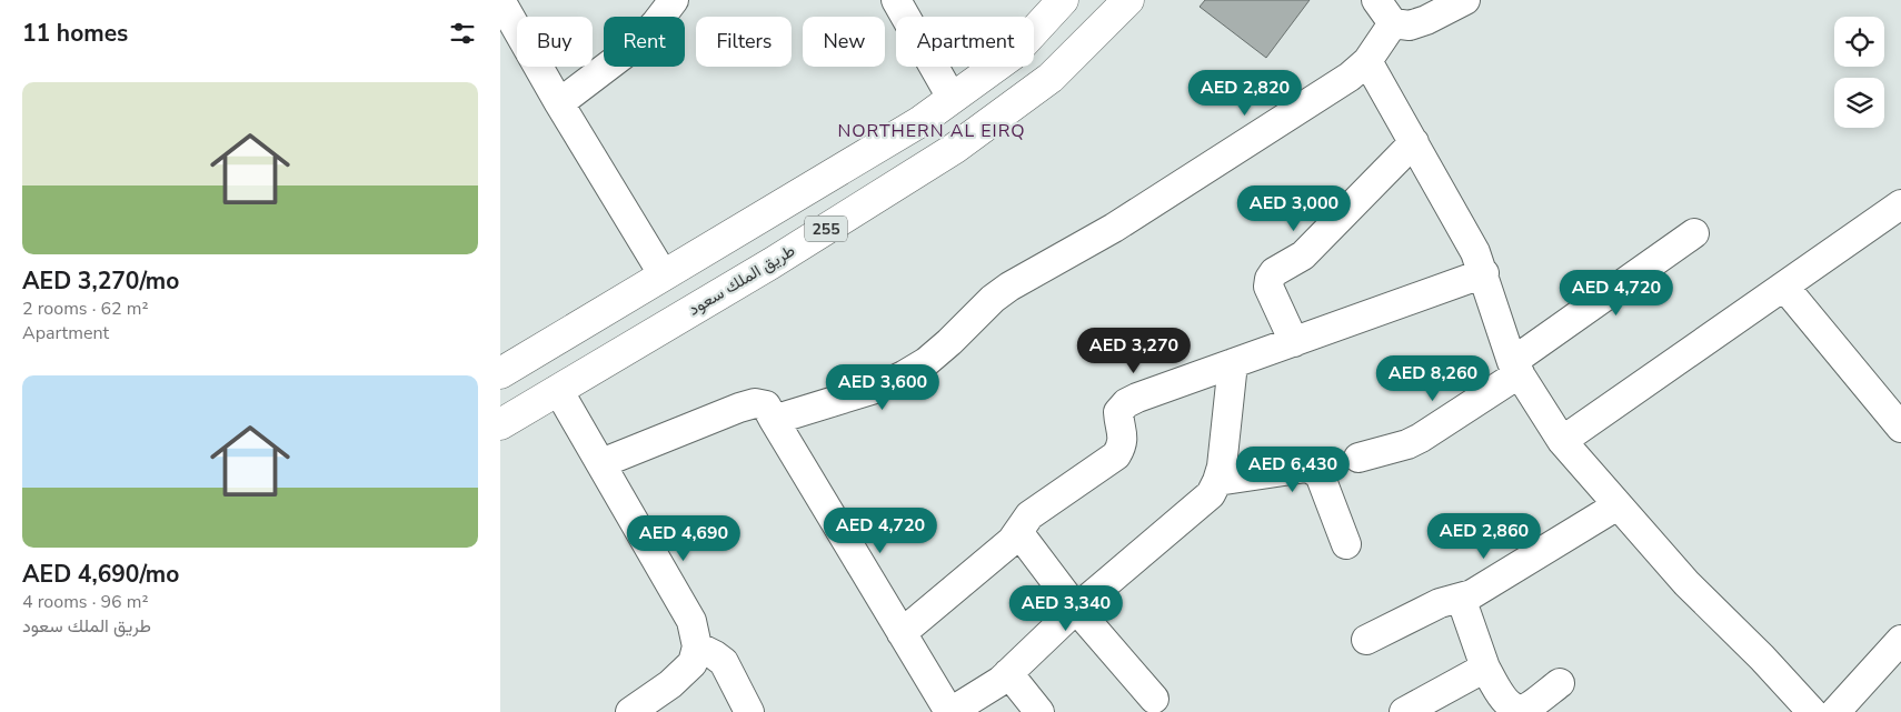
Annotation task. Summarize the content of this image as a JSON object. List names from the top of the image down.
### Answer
{
  "streets": {
    "highway": ["255", "طريق الملك سعود"]
  },
  "districts": ["NORTHERN AL EIRQ"],
  "page": {
    "heading": "11 homes",
    "chip": [
      "Buy",
      "Rent",
      "Filters",
      "New",
      "Apartment"
    ],
    "list": [
      {
        "name": "AED 3,270/mo",
        "note": "2 rooms · 62 m² · Apartment"
      },
      {
        "name": "AED 4,690/mo",
        "note": "4 rooms · 96 m² · طريق الملك سعود"
      }
    ],
    "price": [
      "AED 2,820",
      "AED 3,000",
      "AED 4,720",
      "AED 3,270",
      "AED 8,260",
      "AED 3,600",
      "AED 6,430",
      "AED 4,720",
      "AED 2,860",
      "AED 4,690",
      "AED 3,340"
    ]
  }
}
